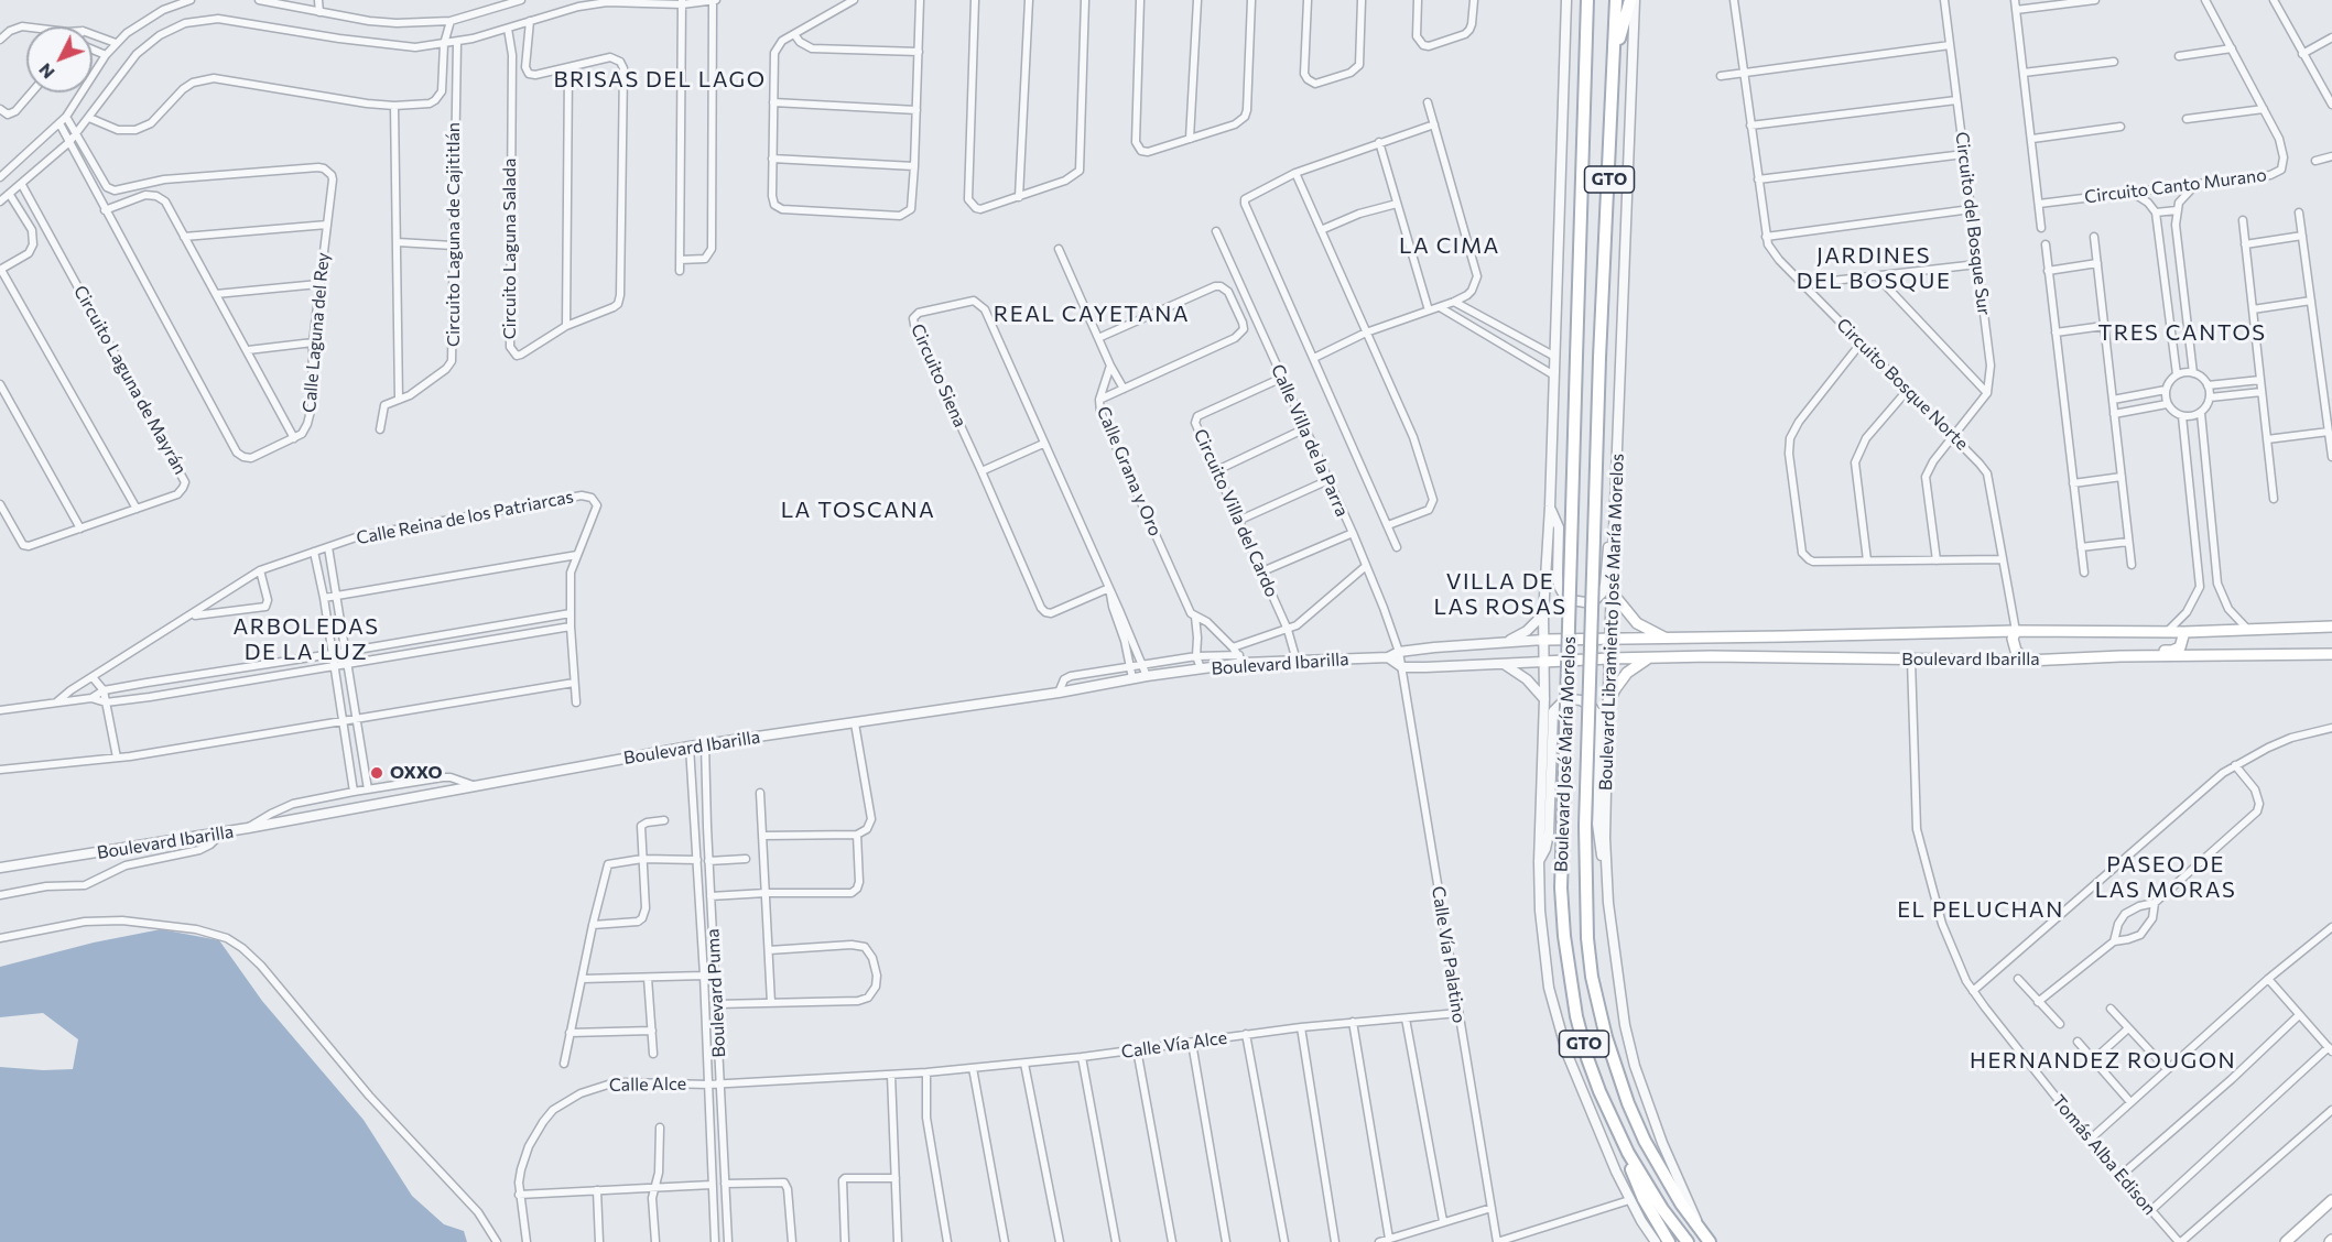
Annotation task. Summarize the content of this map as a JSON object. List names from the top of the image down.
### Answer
{
  "streets": {
    "main road": ["GTO", "Boulevard Ibarilla", "Boulevard José María Morelos"],
    "street": [
      "Circuito Canto Murano",
      "Circuito del Bosque Sur",
      "Circuito Laguna de Cajititlán",
      "Circuito Laguna Salada",
      "Calle Laguna del Rey",
      "Circuito Siena",
      "Circuito Laguna de Mayrán",
      "Circuito Bosque Norte",
      "Calle Villa de la Parra",
      "Calle Grana y Oro",
      "Circuito Villa del Cardo",
      "Calle Reina de los Patriarcas",
      "Boulevard Libramiento José María Morelos",
      "Calle Vía Palatino",
      "Boulevard Puma",
      "Calle Vía Alce",
      "Calle Alce",
      "Tomás Alba Edison"
    ]
  },
  "crossings": [
    ["Circuito Siena", "Boulevard Ibarilla"],
    ["Circuito Bosque Norte", "Boulevard Ibarilla"],
    ["Calle Villa de la Parra", "Circuito Villa del Cardo"],
    ["Calle Villa de la Parra", "Boulevard Ibarilla"],
    ["Calle Villa de la Parra", "Calle Vía Palatino"],
    ["Calle Grana y Oro", "Boulevard Ibarilla"],
    ["Circuito Villa del Cardo", "Boulevard Ibarilla"],
    ["Boulevard Libramiento José María Morelos", "Boulevard Ibarilla"],
    ["Boulevard Libramiento José María Morelos", "Boulevard José María Morelos"],
    ["Boulevard Ibarilla", "Boulevard José María Morelos"],
    ["Boulevard Ibarilla", "Calle Vía Palatino"],
    ["Boulevard Ibarilla", "Boulevard Puma"],
    ["Boulevard Ibarilla", "Tomás Alba Edison"],
    ["Calle Vía Palatino", "Calle Vía Alce"],
    ["Boulevard Puma", "Calle Alce"],
    ["Calle Vía Alce", "Calle Alce"]
  ],
  "districts": [
    "BRISAS DEL LAGO",
    "LA CIMA",
    "JARDINES DEL BOSQUE",
    "REAL CAYETANA",
    "TRES CANTOS",
    "LA TOSCANA",
    "VILLA DE LAS ROSAS",
    "ARBOLEDAS DE LA LUZ",
    "PASEO DE LAS MORAS",
    "EL PELUCHAN",
    "HERNANDEZ ROUGON"
  ],
  "places": ["OXXO"],
  "north": "bottom left"
}
